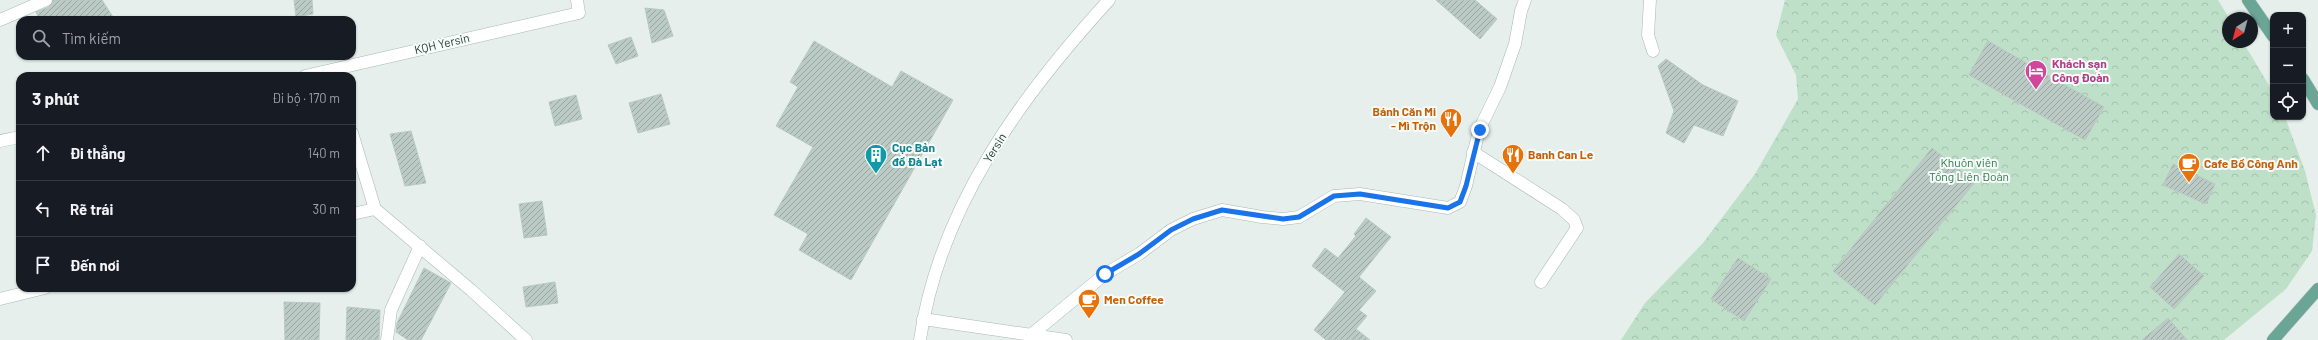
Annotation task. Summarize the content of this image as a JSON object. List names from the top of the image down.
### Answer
{
  "streets": {
    "street": ["KQH Yersin", "Yersin"]
  },
  "parks": ["Khuôn viên Tổng Liên Đoàn"],
  "places": {
    "hotel": ["Khách sạn Công Đoàn"],
    "restaurant": ["Bánh Căn Mi - Mì Trộn", "Banh Can Le"],
    "building": ["Cục Bản đồ Đà Lạt"],
    "cafe": ["Cafe Bồ Công Anh", "Men Coffee"]
  },
  "north": "bottom left",
  "page": {
    "map_buttons": ["+", "−"],
    "search": "Tìm kiếm",
    "heading": ["3 phút", "Đi bộ · 170 m"],
    "list": [
      ["Đi thẳng", "140 m"],
      ["Rẽ trái", "30 m"],
      "Đến nơi"
    ]
  }
}
